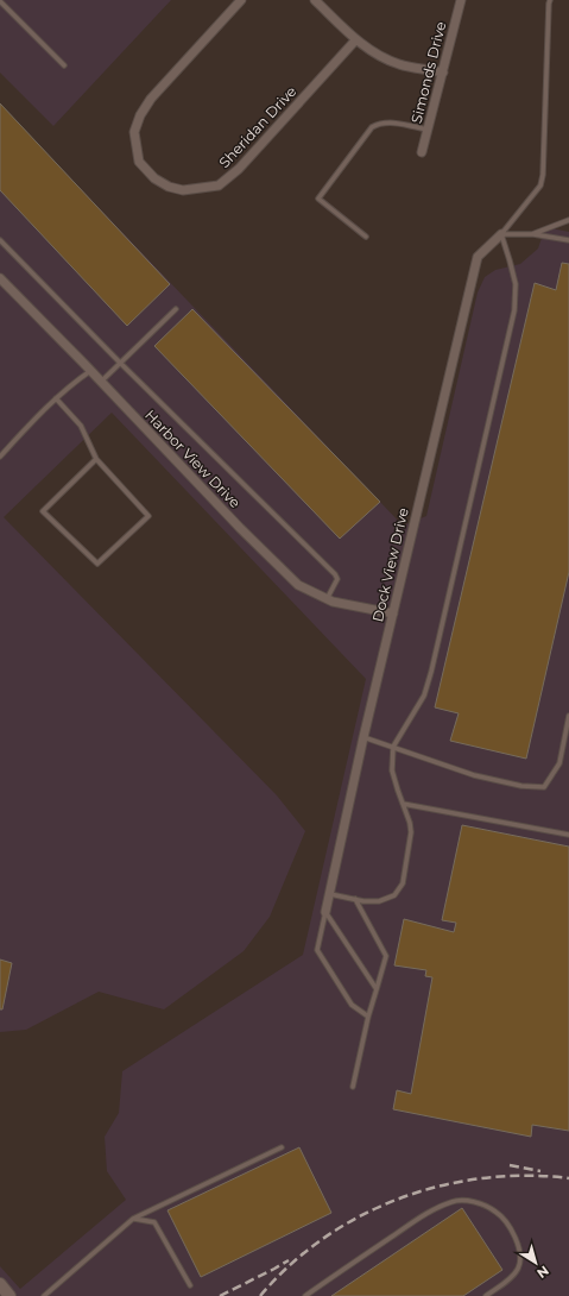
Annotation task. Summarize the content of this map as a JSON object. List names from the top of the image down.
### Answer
{
  "streets": {
    "street": [
      "Simonds Drive",
      "Sheridan Drive",
      "Harbor View Drive",
      "Dock View Drive"
    ]
  },
  "crossings": [
    ["Harbor View Drive", "Dock View Drive"]
  ],
  "north": "bottom right"
}
